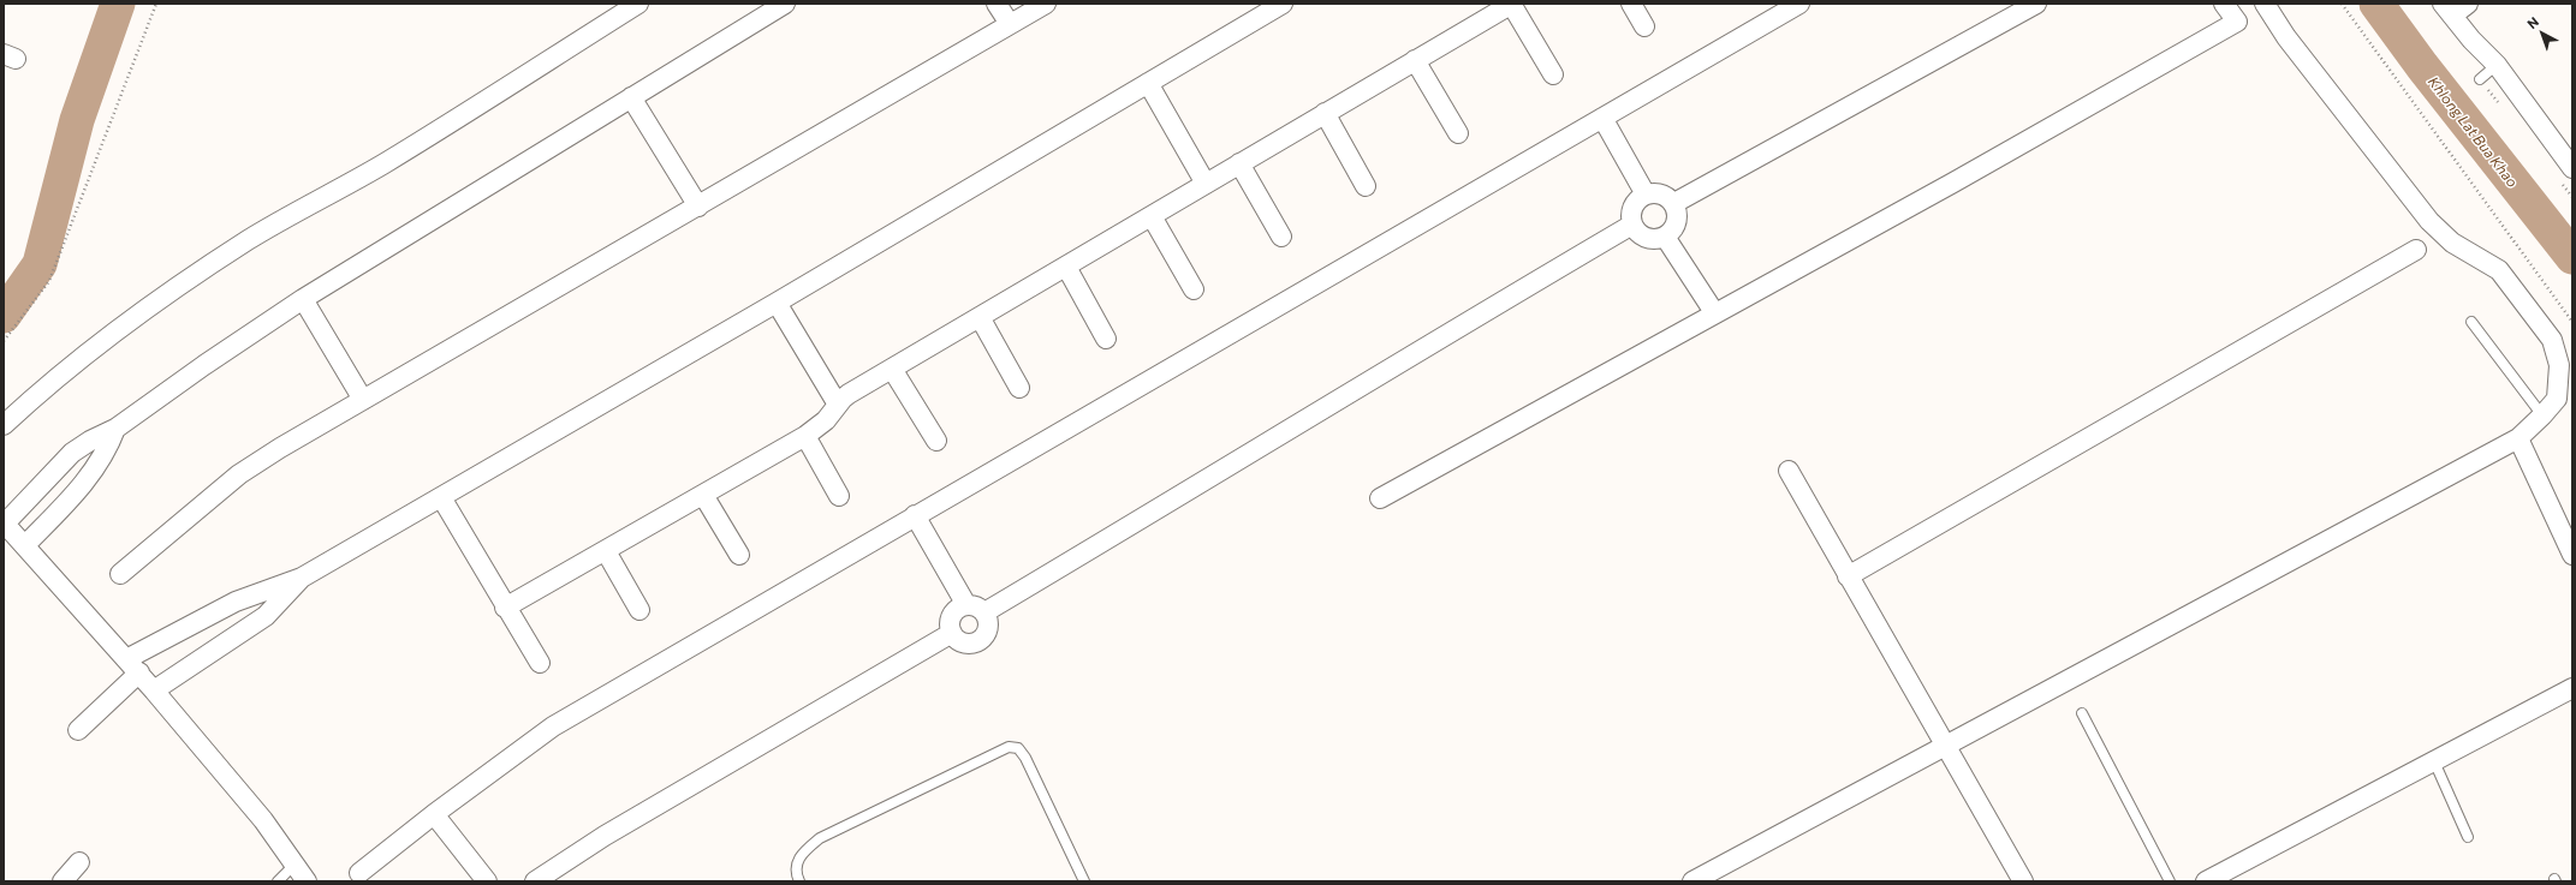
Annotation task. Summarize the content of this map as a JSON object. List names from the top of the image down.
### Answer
{
  "water": ["Khlong Lat Bua Khao"],
  "north": "top left"
}
